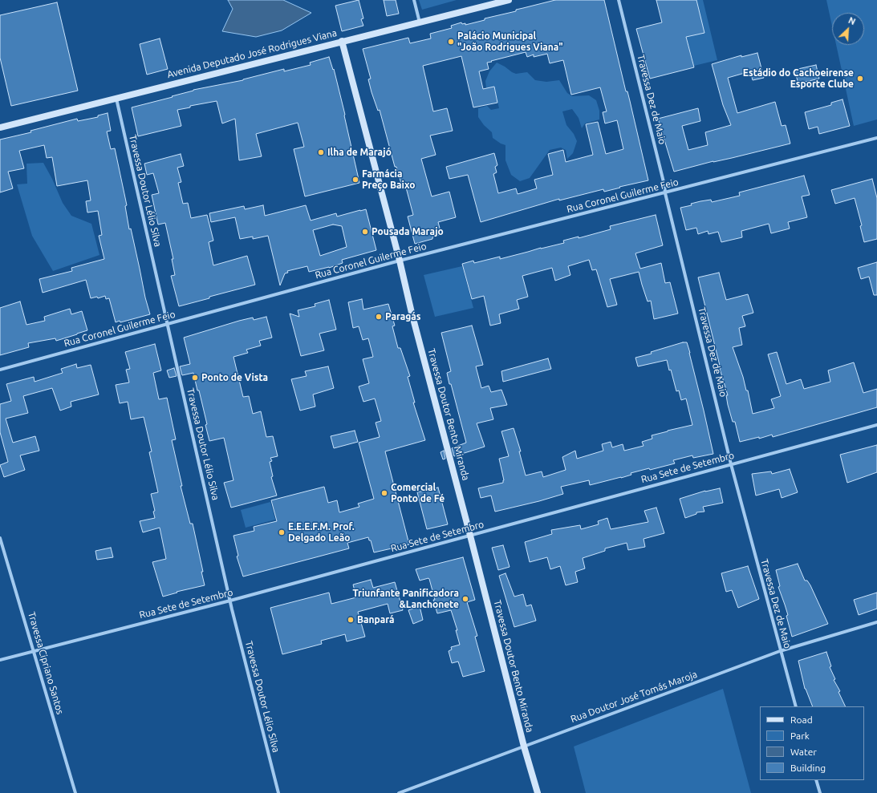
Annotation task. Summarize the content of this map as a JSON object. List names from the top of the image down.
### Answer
{
  "streets": {
    "street": [
      "Avenida Deputado José Rodrigues Viana",
      "Travessa Dez de Maio",
      "Travessa Doutor Lélio Silva",
      "Rua Coronel Guilerme Feio",
      "Travessa Doutor Bento Miranda",
      "Rua Sete de Setembro",
      "Travessa Cipriano Santos",
      "Rua Doutor José Tomás Maroja"
    ]
  },
  "crossings": [
    ["Avenida Deputado José Rodrigues Viana", "Travessa Doutor Lélio Silva"],
    ["Avenida Deputado José Rodrigues Viana", "Travessa Doutor Bento Miranda"],
    ["Travessa Dez de Maio", "Rua Coronel Guilerme Feio"],
    ["Travessa Dez de Maio", "Rua Sete de Setembro"],
    ["Travessa Dez de Maio", "Rua Doutor José Tomás Maroja"],
    ["Travessa Doutor Lélio Silva", "Rua Coronel Guilerme Feio"],
    ["Travessa Doutor Lélio Silva", "Rua Sete de Setembro"],
    ["Rua Coronel Guilerme Feio", "Travessa Doutor Bento Miranda"],
    ["Travessa Doutor Bento Miranda", "Rua Sete de Setembro"],
    ["Travessa Doutor Bento Miranda", "Rua Doutor José Tomás Maroja"],
    ["Rua Sete de Setembro", "Travessa Cipriano Santos"]
  ],
  "places": [
    "Palácio Municipal \"João Rodrigues Viana\"",
    "Estádio do Cachoeirense Esporte Clube",
    "Ilha de Marajó",
    "Farmácia Preço Baixo",
    "Pousada Marajo",
    "Paragás",
    "Ponto de Vista",
    "Comercial Ponto de Fé",
    "E.E.E.F.M. Prof. Delgado Leão",
    "Triunfante Panificadora &Lanchonete",
    "Banpará"
  ],
  "legend": [
    "Road",
    "Park",
    "Water",
    "Building"
  ],
  "north": "top right"
}
